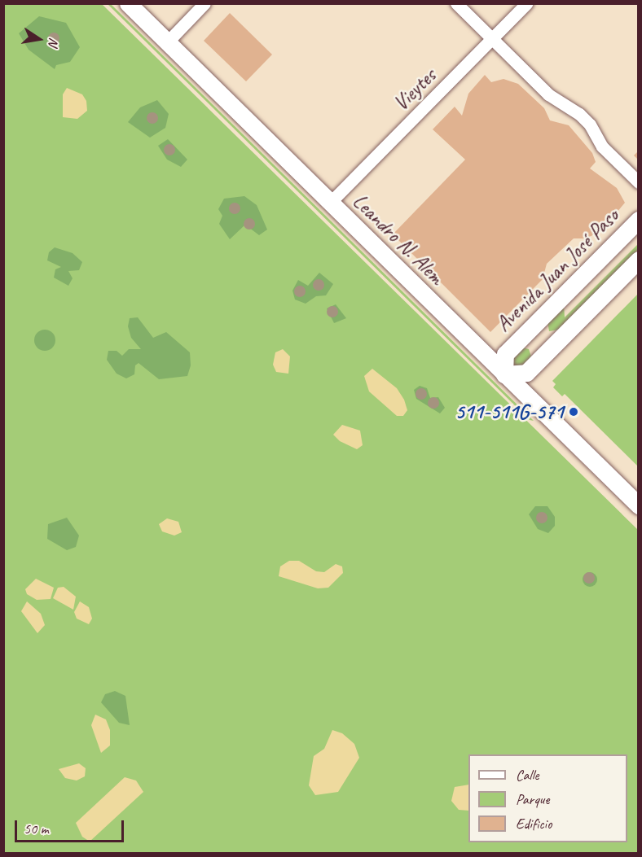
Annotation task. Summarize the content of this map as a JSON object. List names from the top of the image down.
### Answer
{
  "streets": {
    "main road": ["Leandro N. Alem", "Avenida Juan José Paso"],
    "street": ["Vieytes"]
  },
  "crossings": [
    ["Vieytes", "Leandro N. Alem"],
    ["Leandro N. Alem", "Avenida Juan José Paso"]
  ],
  "places": ["511-511G-571"],
  "legend": ["Calle", "Parque", "Edificio"],
  "scale_bar": "50 m",
  "north": "right"
}
